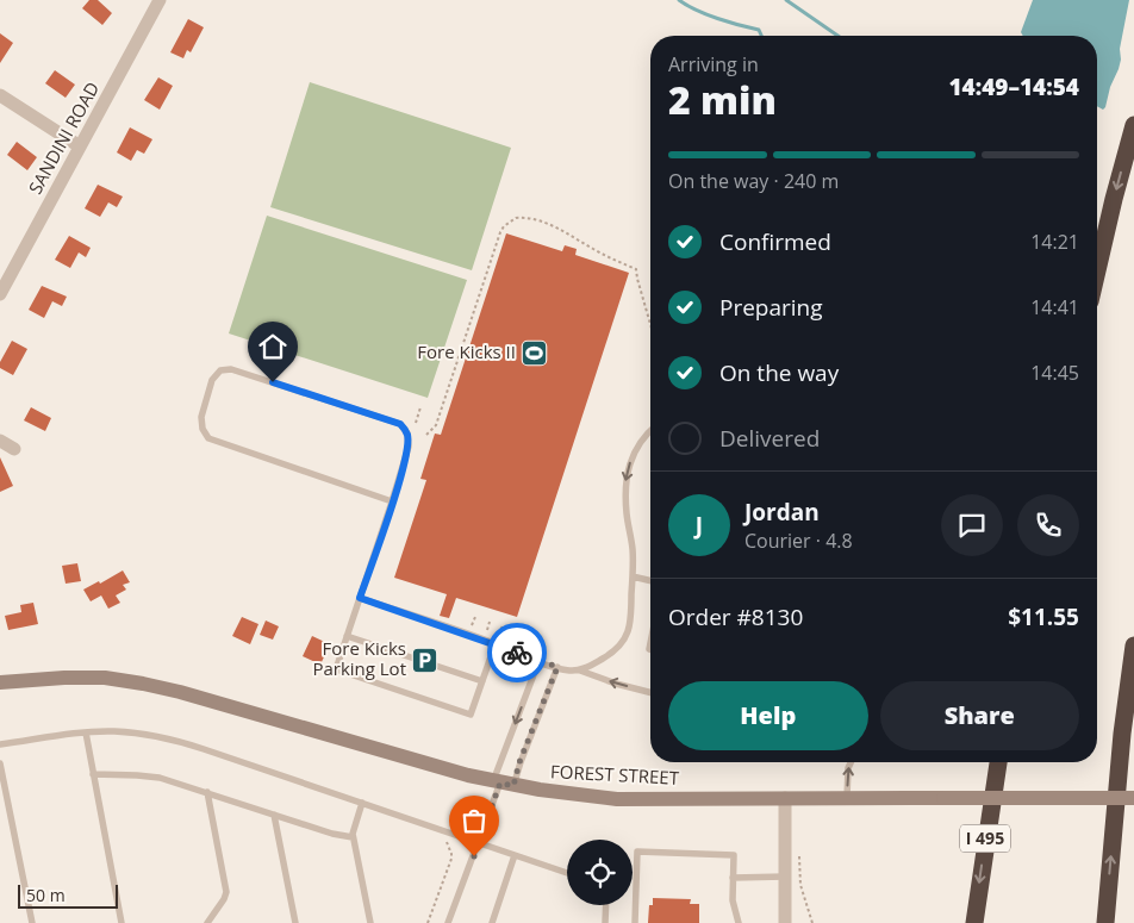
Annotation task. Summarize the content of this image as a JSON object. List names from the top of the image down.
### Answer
{
  "streets": {
    "highway": ["I 495"],
    "main road": ["FOREST STREET"],
    "street": ["SANDINI ROAD"]
  },
  "places": {
    "sports": ["Fore Kicks II"],
    "parking": ["Fore Kicks Parking Lot"]
  },
  "scale_bar": "50 m",
  "page": {
    "heading": ["2 min", "Arriving in", "14:49–14:54"],
    "panel": [
      "Jordan",
      "Courier · 4.8",
      "Order #8130",
      "$11.55"
    ],
    "bar": "On the way · 240 m",
    "list": [
      ["Confirmed", "14:21"],
      ["Preparing", "14:41"],
      ["On the way", "14:45"],
      "Delivered"
    ],
    "round": "J",
    "buttons": ["Help", "Share"],
    "scale": "50 m"
  }
}
